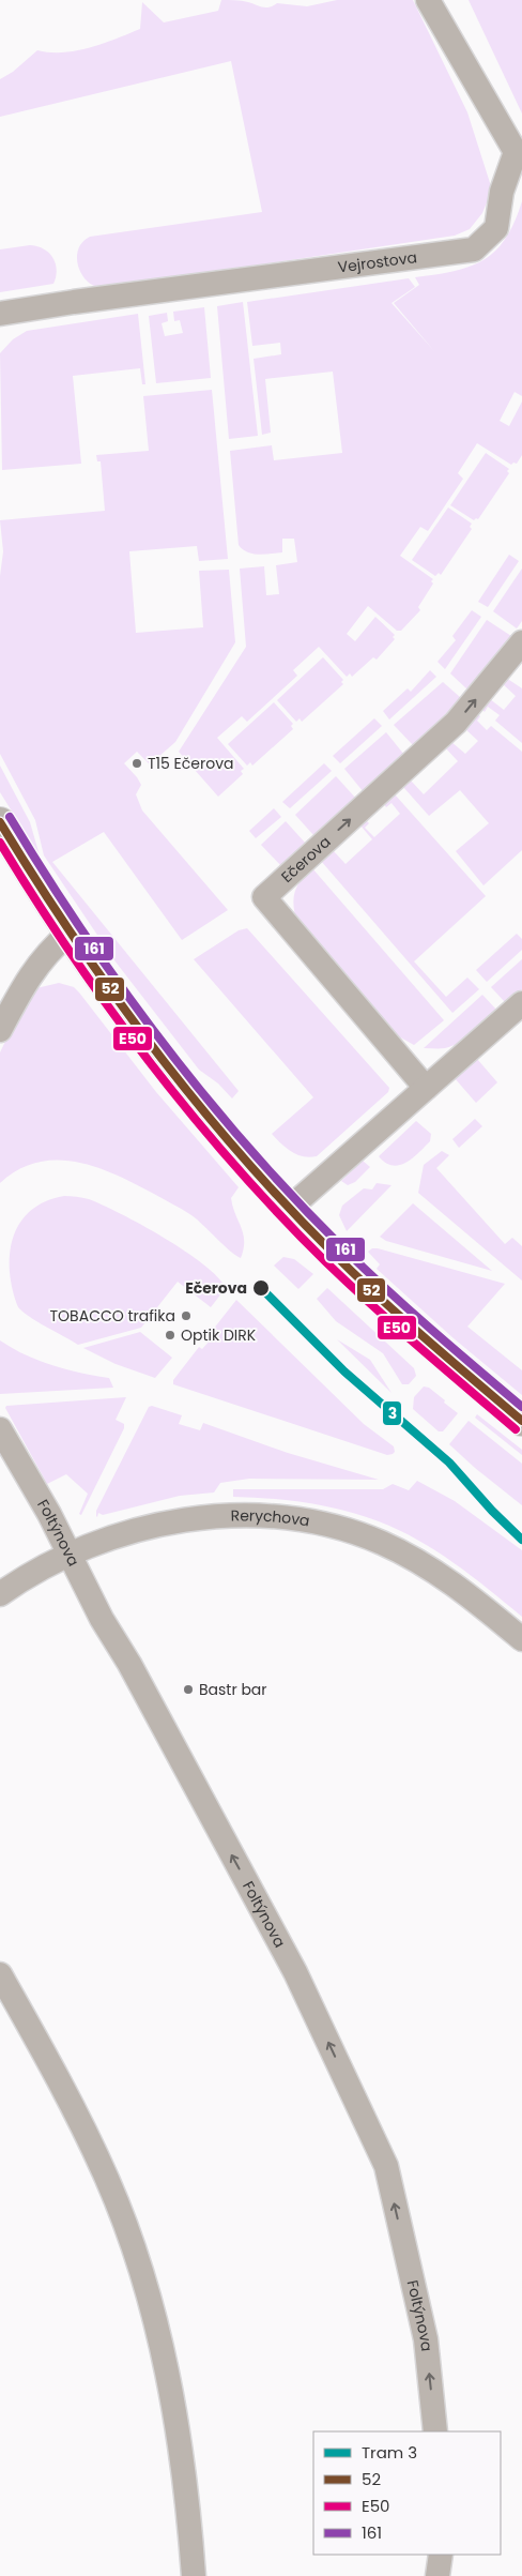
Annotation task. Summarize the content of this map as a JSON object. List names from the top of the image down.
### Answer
{
  "streets": {
    "street": [
      "Vejrostova",
      "Ečerova",
      "Rerychova",
      "Foltýnova"
    ]
  },
  "crossings": [
    ["Rerychova", "Foltýnova"]
  ],
  "one_way": ["Foltýnova"],
  "places": [
    "T15 Ečerova",
    "Ečerova",
    "TOBACCO trafika",
    "Optik DIRK",
    "Bastr bar"
  ],
  "lines": [
    "transit line 161",
    "transit line 52",
    "transit line E50",
    "tram line 3"
  ],
  "legend": [
    "Tram 3",
    "52",
    "E50",
    "161"
  ]
}
